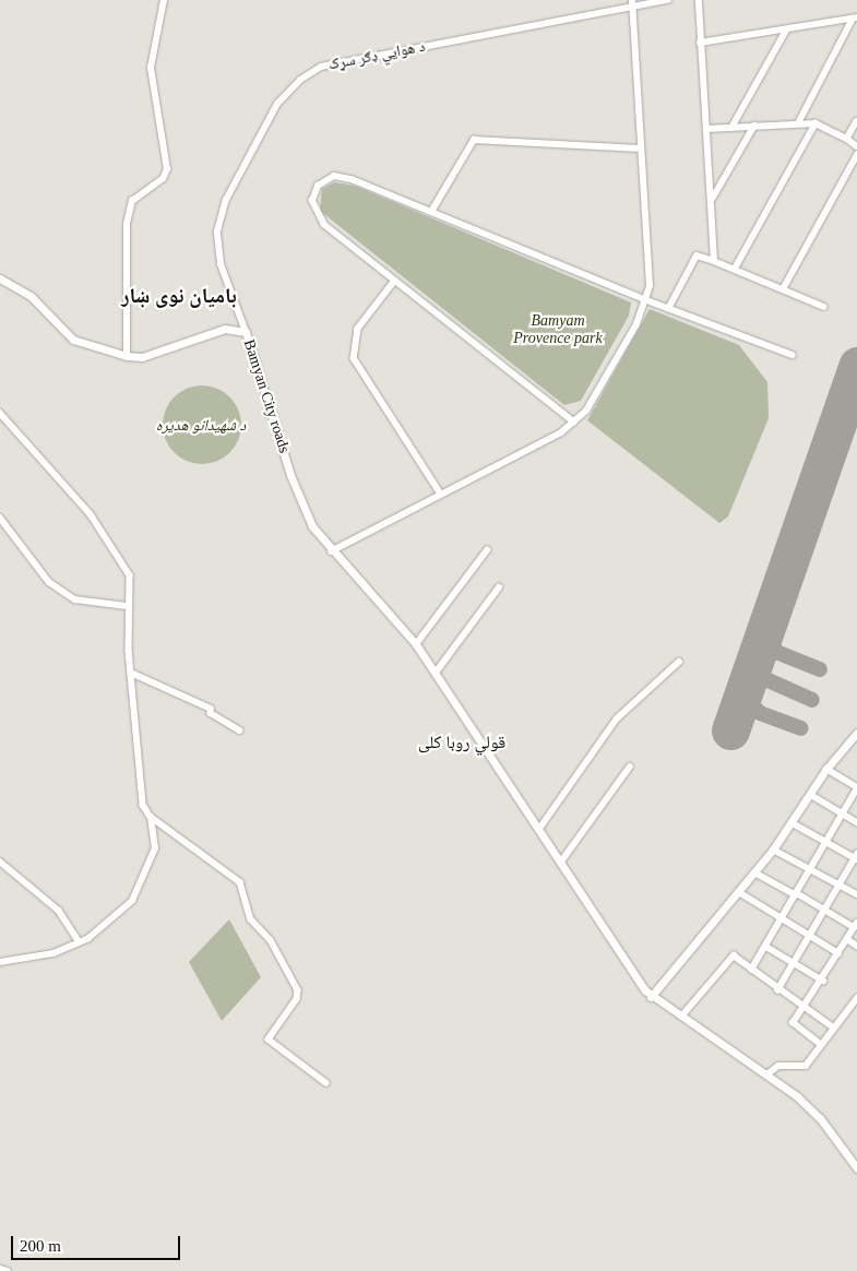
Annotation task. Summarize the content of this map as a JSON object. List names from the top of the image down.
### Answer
{
  "streets": {
    "street": ["د هوايي ډګر سړک", "Bamyan City roads"]
  },
  "crossings": [
    ["د هوايي ډګر سړک", "Bamyan City roads"]
  ],
  "districts": ["باميان نوی ښار", "قولي روبا کلی"],
  "parks": ["Bamyam Provence park", "د شهیدانو هدیره"],
  "scale_bar": "200 m"
}
